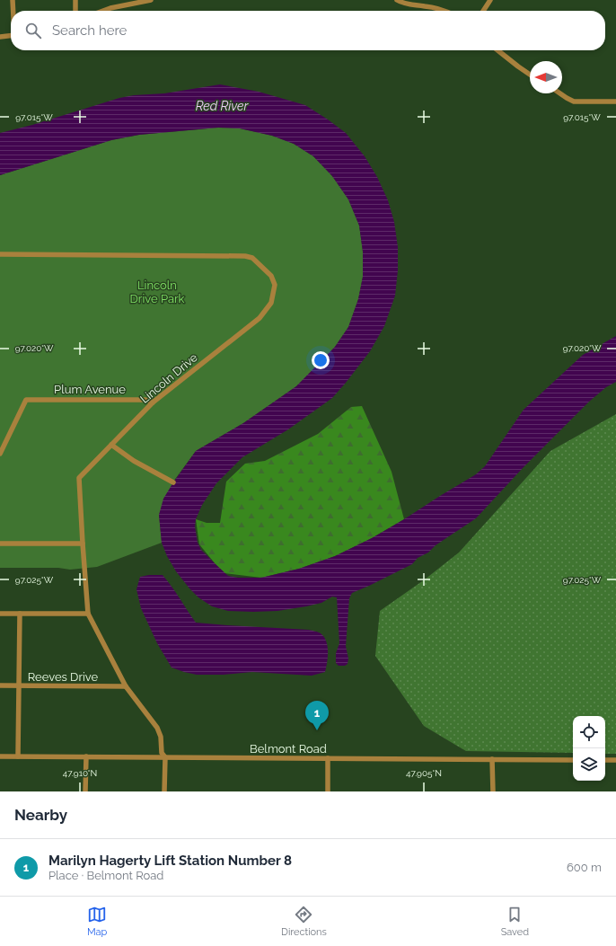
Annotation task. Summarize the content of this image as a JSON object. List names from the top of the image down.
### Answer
{
  "streets": {
    "street": [
      "Lincoln Drive",
      "Plum Avenue",
      "Reeves Drive",
      "Belmont Road"
    ]
  },
  "crossings": [
    ["Lincoln Drive", "Plum Avenue"],
    ["Lincoln Drive", "Reeves Drive"],
    ["Lincoln Drive", "Belmont Road"]
  ],
  "water": ["Red River"],
  "parks": ["Lincoln Drive Park"],
  "north": "left",
  "page": {
    "search": "Search here",
    "pins": "1",
    "heading": "Nearby",
    "list": [
      {
        "mark": "1",
        "name": "Marilyn Hagerty Lift Station Number 8",
        "note": "Place · Belmont Road",
        "value": "600 m"
      }
    ],
    "nav": ["Map", "Directions", "Saved"]
  },
  "coordinates": [
    "97.015°W",
    "97.020°W",
    "97.025°W",
    "47.910°N",
    "47.905°N"
  ]
}
